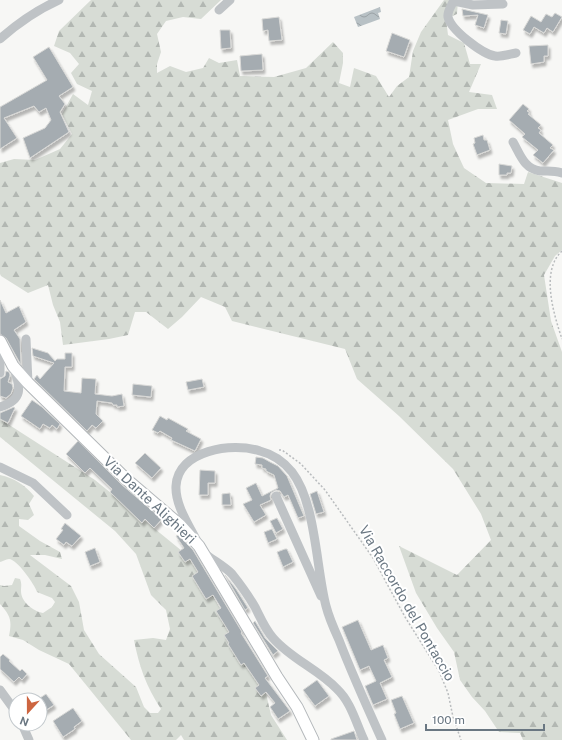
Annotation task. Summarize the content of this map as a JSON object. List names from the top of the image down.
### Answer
{
  "streets": {
    "main road": ["Via Dante Alighieri"],
    "path": ["Via Raccordo del Pontaccio"]
  },
  "scale_bar": "100 m",
  "north": "bottom"
}
